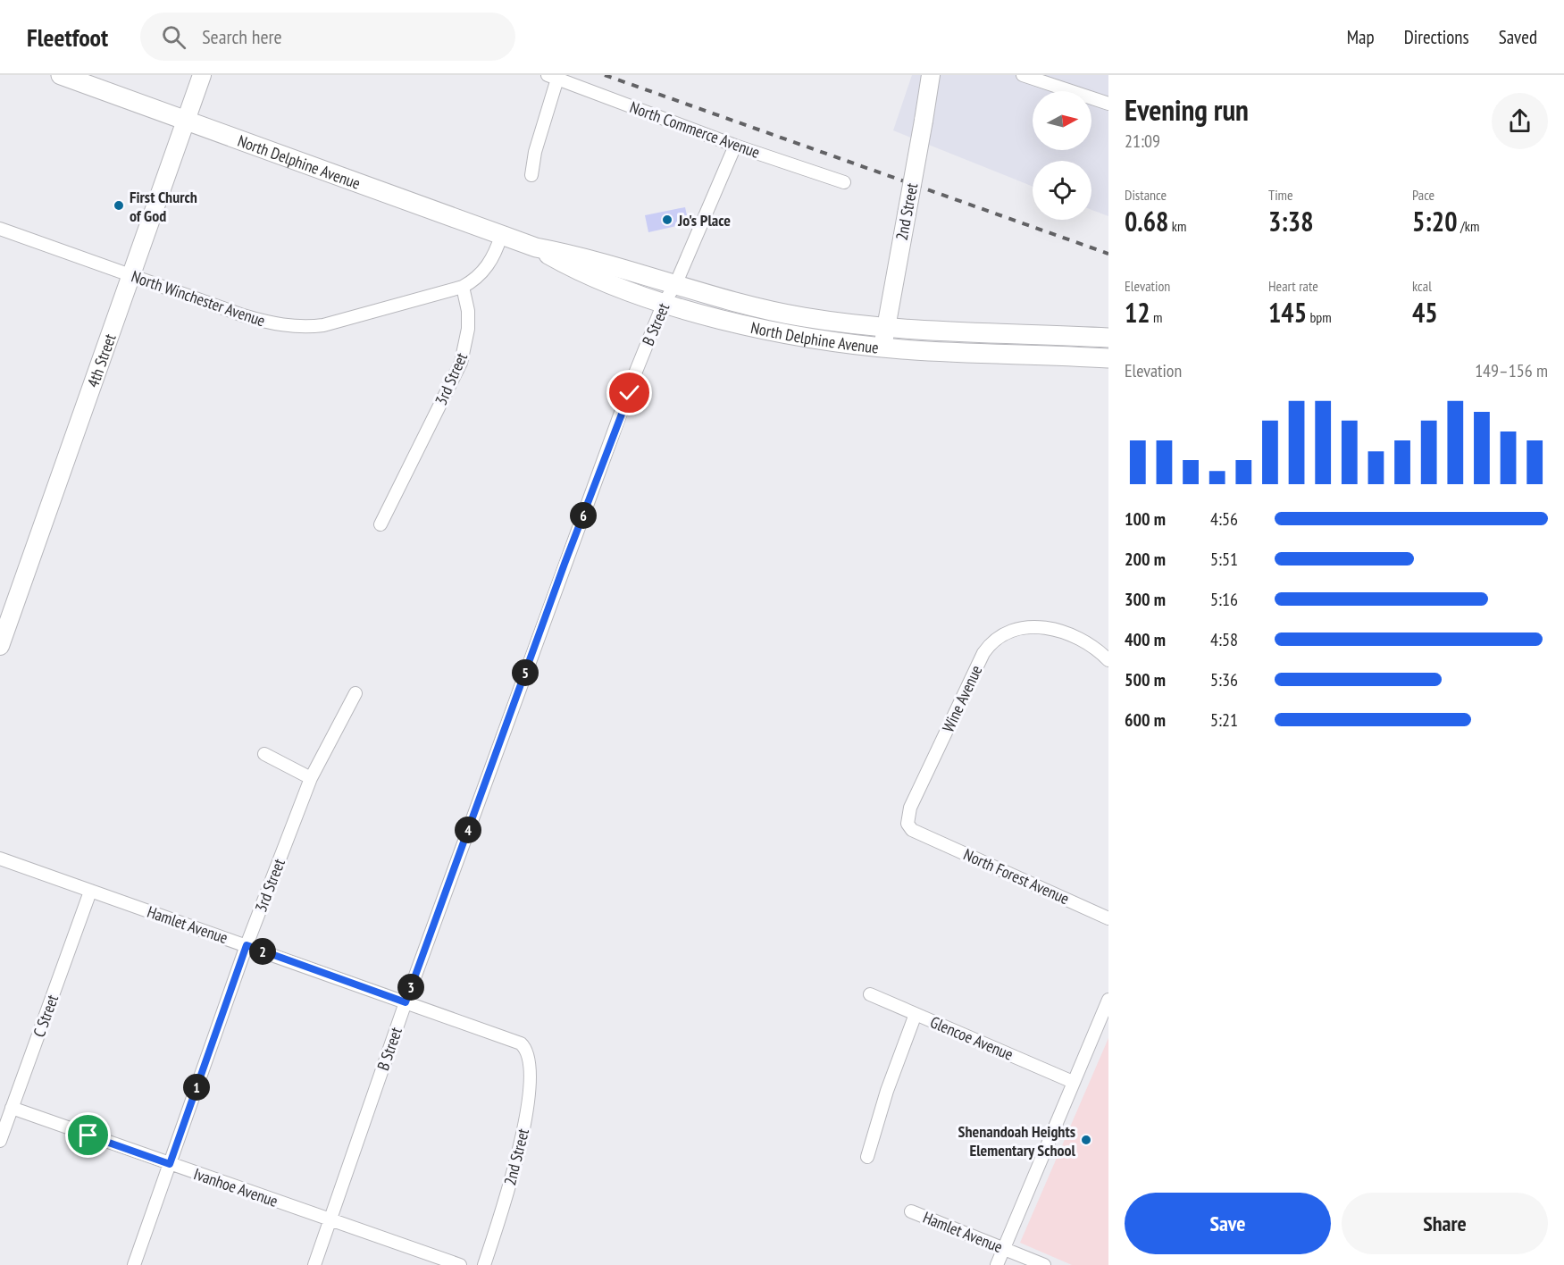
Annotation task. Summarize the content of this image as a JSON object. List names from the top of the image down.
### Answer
{
  "streets": {
    "main road": ["North Delphine Avenue"],
    "street": [
      "North Commerce Avenue",
      "2nd Street",
      "North Winchester Avenue",
      "B Street",
      "4th Street",
      "3rd Street",
      "Wine Avenue",
      "North Forest Avenue",
      "Hamlet Avenue",
      "C Street",
      "Glencoe Avenue",
      "Ivanhoe Avenue"
    ]
  },
  "crossings": [
    ["North Commerce Avenue", "B Street"],
    ["North Delphine Avenue", "2nd Street"],
    ["North Delphine Avenue", "B Street"],
    ["North Delphine Avenue", "4th Street"],
    ["2nd Street", "Hamlet Avenue"],
    ["North Winchester Avenue", "4th Street"],
    ["North Winchester Avenue", "3rd Street"],
    ["B Street", "Hamlet Avenue"],
    ["B Street", "Ivanhoe Avenue"],
    ["3rd Street", "Hamlet Avenue"],
    ["3rd Street", "Ivanhoe Avenue"],
    ["Wine Avenue", "North Forest Avenue"],
    ["Hamlet Avenue", "C Street"],
    ["C Street", "Ivanhoe Avenue"]
  ],
  "places": ["First Church of God", "Jo's Place", "Shenandoah Heights Elementary School"],
  "north": "right",
  "page": {
    "header": "Fleetfoot",
    "search": "Search here",
    "nav": ["Map", "Directions", "Saved"],
    "heading": ["Evening run", "21:09"],
    "stats": [
      ["Distance", "0.68 km"],
      ["Time", "3:38"],
      ["Pace", "5:20 /km"],
      ["Elevation", "12 m"],
      ["Heart rate", "145 bpm"],
      ["kcal", "45"]
    ],
    "chart": ["Elevation", "149–156 m"],
    "list": [
      {
        "name": "100 m",
        "note": "4:56"
      },
      {
        "name": "200 m",
        "note": "5:51"
      },
      {
        "name": "300 m",
        "note": "5:16"
      },
      {
        "name": "400 m",
        "note": "4:58"
      },
      {
        "name": "500 m",
        "note": "5:36"
      },
      {
        "name": "600 m",
        "note": "5:21"
      }
    ],
    "pins": [
      "6",
      "5",
      "4",
      "2",
      "3",
      "1"
    ],
    "buttons": ["Save", "Share"]
  }
}
